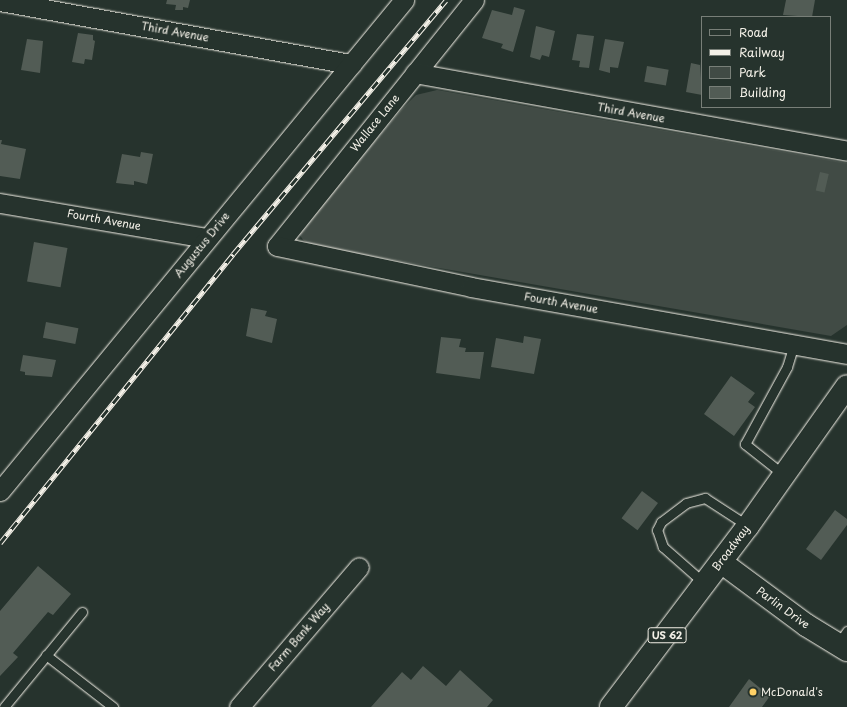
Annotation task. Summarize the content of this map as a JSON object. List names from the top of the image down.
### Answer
{
  "streets": {
    "main road": ["Broadway", "Parlin Drive", "US 62"],
    "street": [
      "Third Avenue",
      "Wallace Lane",
      "Fourth Avenue",
      "Augustus Drive",
      "Farm Bank Way"
    ]
  },
  "crossings": [
    ["Third Avenue", "Wallace Lane"],
    ["Third Avenue", "Augustus Drive"],
    ["Wallace Lane", "Fourth Avenue"],
    ["Fourth Avenue", "Augustus Drive"],
    ["Broadway", "Parlin Drive"]
  ],
  "places": ["McDonald's"],
  "legend": [
    "Road",
    "Railway",
    "Park",
    "Building"
  ]
}
